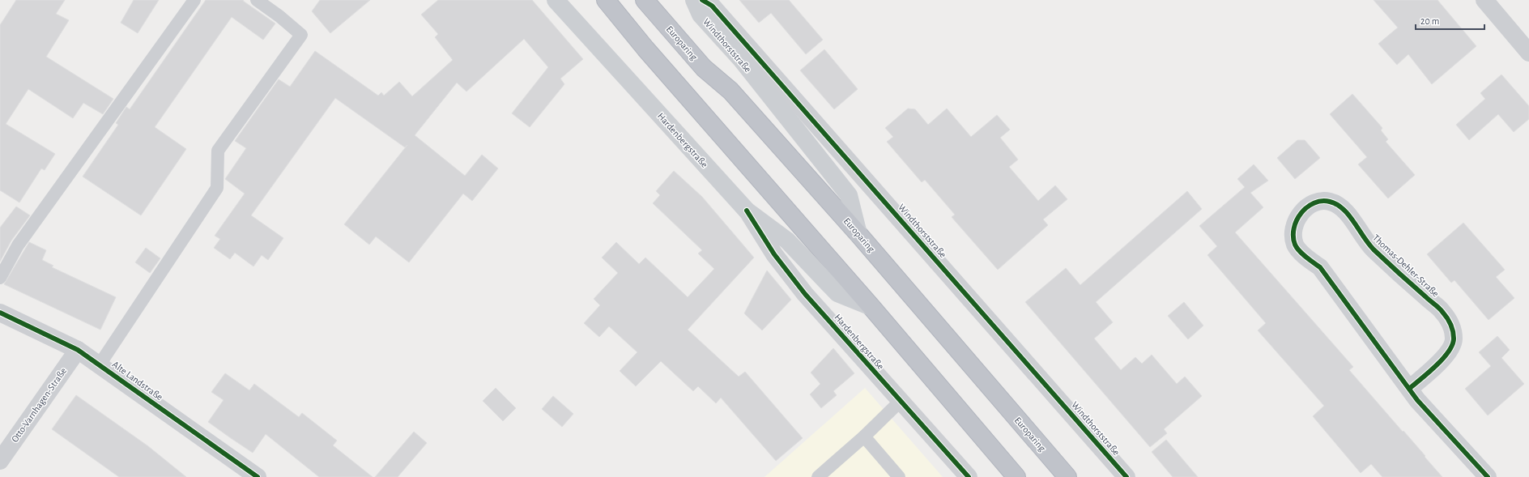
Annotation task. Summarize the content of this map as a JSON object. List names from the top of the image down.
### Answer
{
  "streets": {
    "highway": ["Europaring"],
    "main road": ["Windthorststraße", "Hardenbergstraße"],
    "street": ["Thomas-Dehler-Straße", "Alte Landstraße", "Otto-Varnhagen-Straße"]
  },
  "crossings": [
    ["Europaring", "Windthorststraße"],
    ["Alte Landstraße", "Otto-Varnhagen-Straße"]
  ],
  "scale_bar": "20 m"
}
